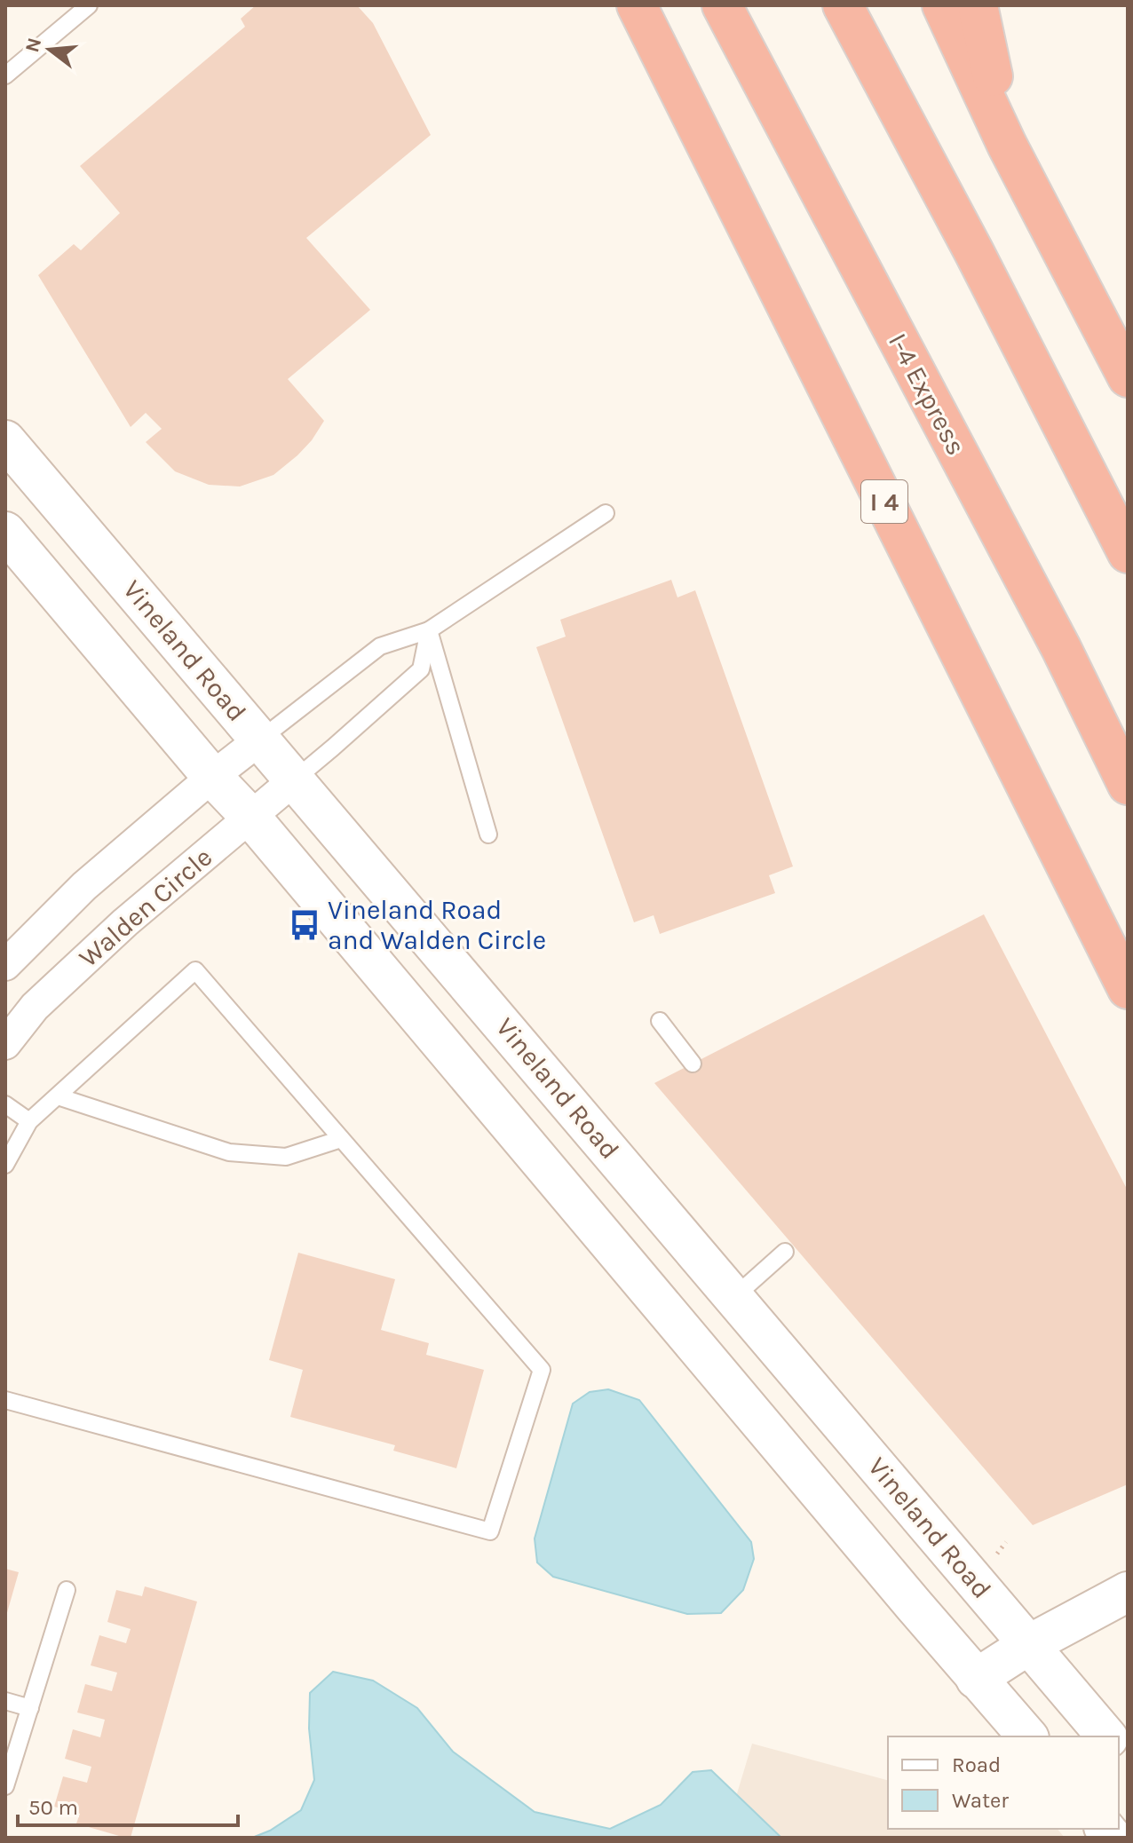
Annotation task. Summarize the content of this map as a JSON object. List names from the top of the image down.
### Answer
{
  "streets": {
    "highway": ["I-4 Express", "I 4"],
    "street": ["Vineland Road", "Walden Circle"]
  },
  "crossings": [
    ["Vineland Road", "Walden Circle"]
  ],
  "places": {
    "bus stop": ["Vineland Road and Walden Circle"]
  },
  "legend": ["Road", "Water"],
  "scale_bar": "50 m",
  "north": "left"
}
